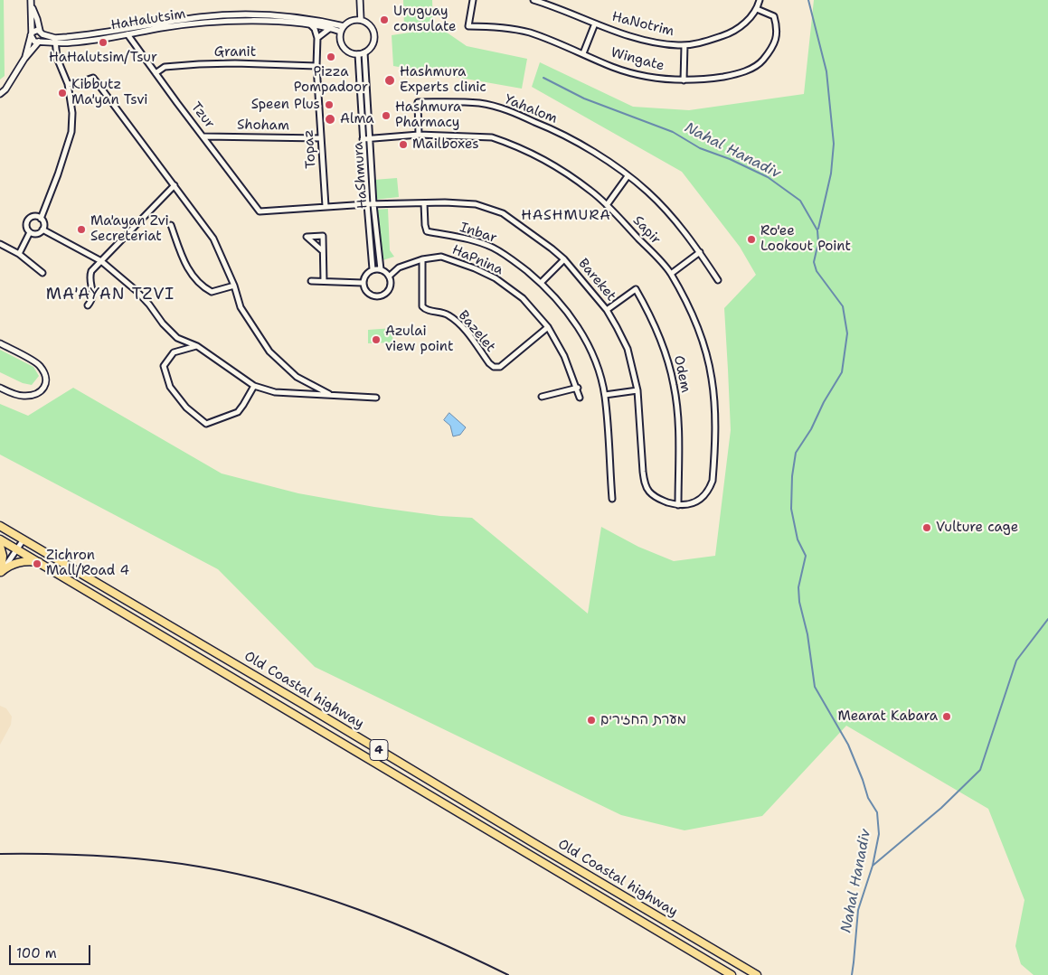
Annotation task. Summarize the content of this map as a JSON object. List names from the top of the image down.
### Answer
{
  "streets": {
    "highway": ["Old Coastal highway", "4"],
    "street": [
      "HaHalutsim",
      "HaNotrim",
      "Granit",
      "Wingate",
      "Yahalom",
      "Tzur",
      "Shoham",
      "Topaz",
      "HaShmura",
      "Sapir",
      "Inbar",
      "HaPnina",
      "Bareket",
      "Bazelet",
      "Odem"
    ]
  },
  "crossings": [
    ["HaHalutsim", "Tzur"],
    ["HaHalutsim", "Topaz"],
    ["HaHalutsim", "HaShmura"],
    ["HaNotrim", "Wingate"],
    ["Granit", "Tzur"],
    ["Granit", "Topaz"],
    ["Yahalom", "Sapir"],
    ["Tzur", "Shoham"],
    ["Tzur", "Bareket"],
    ["Shoham", "Topaz"],
    ["Topaz", "Bareket"],
    ["HaShmura", "Sapir"],
    ["HaShmura", "HaPnina"],
    ["HaShmura", "Bareket"],
    ["Sapir", "Bareket"],
    ["Sapir", "Odem"],
    ["Inbar", "Bareket"],
    ["HaPnina", "Bazelet"],
    ["Bareket", "Odem"]
  ],
  "districts": ["HASHMURA", "MA'AYAN TZVI"],
  "water": ["Nahal Hanadiv"],
  "places": [
    "Uruguay consulate",
    "HaHalutsim/Tsur",
    "Pizza Pompadoor",
    "Hashmura Experts clinic",
    "Kibbutz Ma'yan Tsvi",
    "Speen Plus",
    "Hashmura Pharmacy",
    "Alma",
    "Mailboxes",
    "Ma'ayan Zvi Secreteriat",
    "Ro'ee Lookout Point",
    "Azulai view point",
    "Vulture cage",
    "Zichron Mall/Road 4",
    "Mearat Kabara",
    "מערת החזירים"
  ],
  "scale_bar": "100 m"
}
